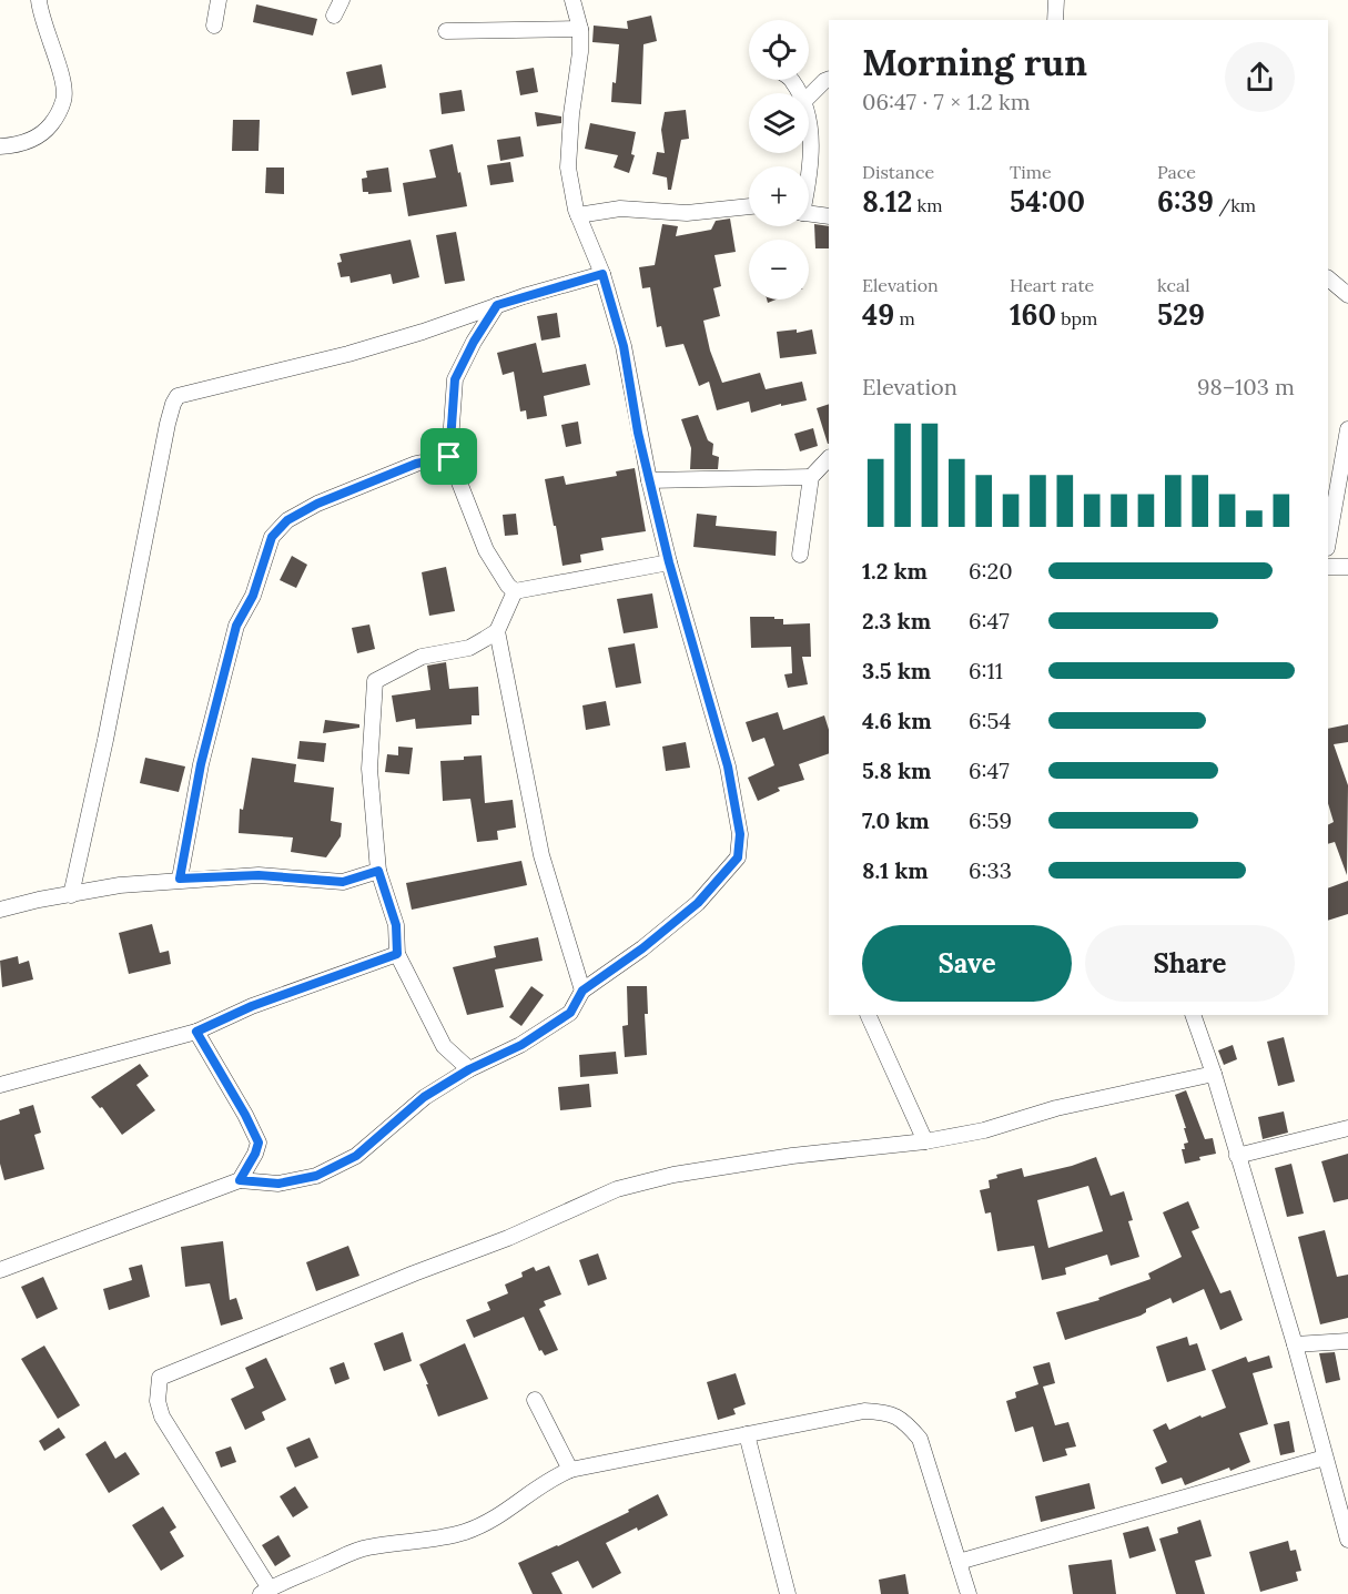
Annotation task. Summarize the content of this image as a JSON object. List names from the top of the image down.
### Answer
{
  "page": {
    "map_buttons": ["+", "−"],
    "heading": ["Morning run", "06:47 · 7 × 1.2 km"],
    "stats": [
      ["Distance", "8.12 km"],
      ["Time", "54:00"],
      ["Pace", "6:39 /km"],
      ["Elevation", "49 m"],
      ["Heart rate", "160 bpm"],
      ["kcal", "529"]
    ],
    "chart": ["Elevation", "98–103 m"],
    "list": [
      {
        "name": "1.2 km",
        "note": "6:20"
      },
      {
        "name": "2.3 km",
        "note": "6:47"
      },
      {
        "name": "3.5 km",
        "note": "6:11"
      },
      {
        "name": "4.6 km",
        "note": "6:54"
      },
      {
        "name": "5.8 km",
        "note": "6:47"
      },
      {
        "name": "7.0 km",
        "note": "6:59"
      },
      {
        "name": "8.1 km",
        "note": "6:33"
      }
    ],
    "buttons": ["Save", "Share"]
  }
}
